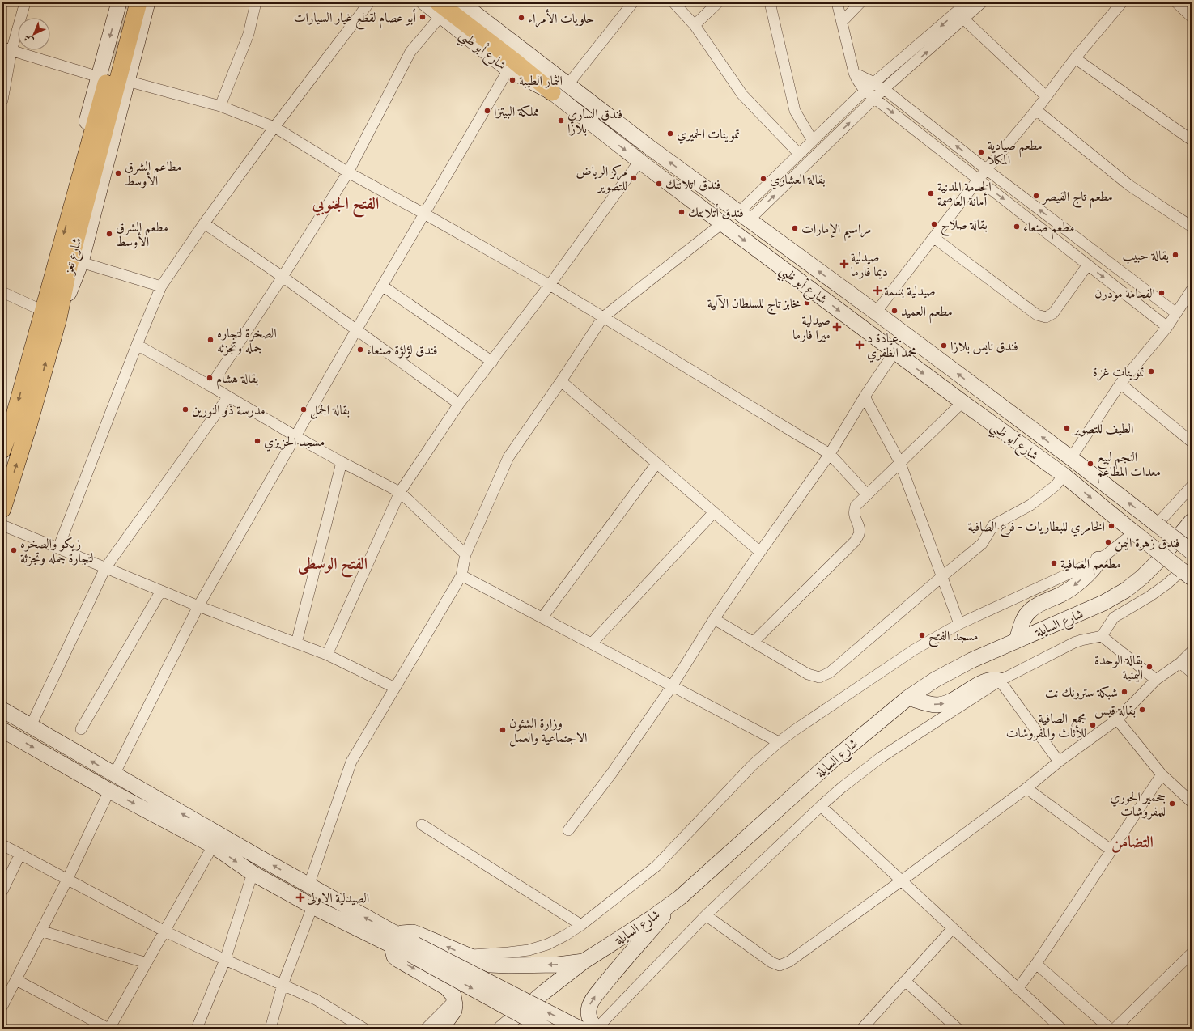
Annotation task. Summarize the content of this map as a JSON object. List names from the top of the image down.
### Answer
{
  "streets": {
    "main road": ["شارع أبو ظبي", "شارع تعز", "شارع السايلة"]
  },
  "districts": ["الفتح الجنوبي", "الفتح الوسطى", "التضامن"],
  "places": {
    "other": [
      "أبو عصام لقطع غيار السيارات",
      "حلويات الأمراء",
      "الثمار الطيبة",
      "مملكة البيتزا",
      "فندق الساري بلازا",
      "تموينات الحميري",
      "مطعم صيادية المكلا",
      "مطاعم الشرق الأوسط",
      "مركز الرياض للتصوير",
      "بقالة العشاري",
      "فندق اتلانتك",
      "الخدمة المدنية أمانة العاصمة",
      "مطعم تاج القيصر",
      "فندق أتلانتك",
      "بقالة صلاح",
      "مطعم صنعاء",
      "مراسيم الإمارات",
      "مطعم الشرق الأوسط",
      "بقالة حبيب",
      "الفحامة مودرن",
      "مخابز تاج للسلطان الآلية",
      "مطعم العميد",
      "الصخرة لتجاره جمله وتجزئه",
      "فندق نايس بلازا",
      "فندق لؤلؤة صنعاء",
      "تموينات غزة",
      "بقالة هشام",
      "مدرسة ذو النورين",
      "بقالة الجمل",
      "الطيف للتصوير",
      "مسجد الحزيزي",
      "النجم لبيع معدات المطاعم",
      "الخامري للبطاريات - فرع الصافية",
      "فندق زهرة اليمن",
      "زيكو والصخره لتجارة جمله وتجزئة",
      "مطععم الصافية",
      "مسجد الفتح",
      "بقالة الوحدة اليمنية",
      "شبكة سترونك نت",
      "بقالة قيس",
      "مجمع الصافية للأثاث والمفروشات",
      "وزارة الشئون الاجتماعية والعمل",
      "جحمير الحوري للمفروشات"
    ],
    "health": [
      "صيدلية ديما فارما",
      "صيدلية بسمة",
      "صيدلية ميرا فارما",
      "عيادة د. محمد الظفري",
      "الصيدلية الاولى"
    ]
  },
  "north": "bottom left"
}
